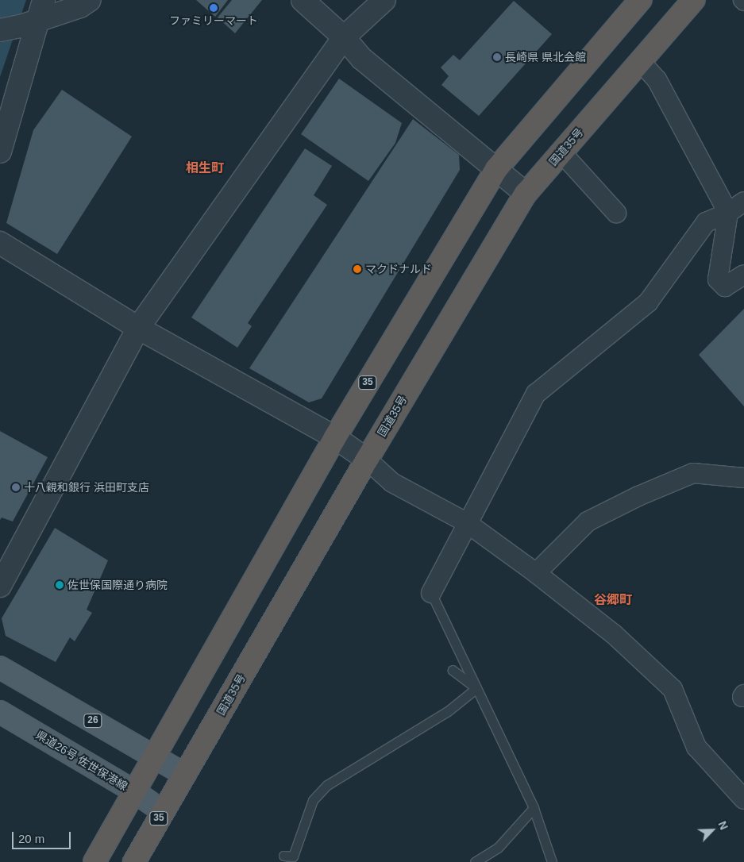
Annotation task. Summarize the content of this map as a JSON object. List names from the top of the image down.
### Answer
{
  "streets": {
    "highway": ["国道35号", "35"],
    "main road": ["26", "県道26号 佐世保港線"]
  },
  "crossings": [
    ["国道35号", "26"],
    ["国道35号", "県道26号 佐世保港線"],
    ["35", "26"],
    ["35", "県道26号 佐世保港線"]
  ],
  "districts": ["相生町", "谷郷町"],
  "places": [
    "ファミリーマート",
    "長崎県 県北会館",
    "マクドナルド",
    "十八親和銀行 浜田町支店",
    "佐世保国際通り病院"
  ],
  "scale_bar": "20 m",
  "north": "top right"
}
